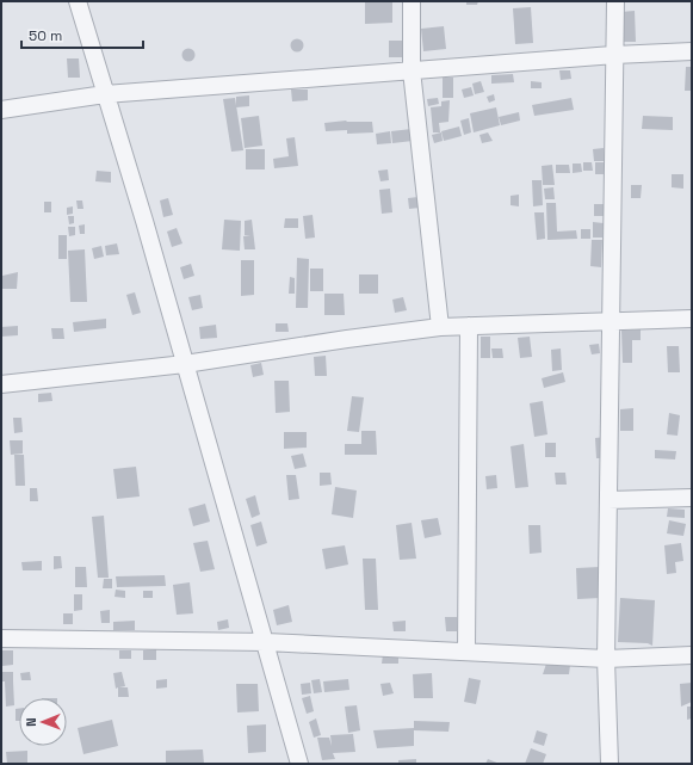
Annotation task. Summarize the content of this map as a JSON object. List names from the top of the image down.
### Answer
{
  "scale_bar": "50 m",
  "north": "left"
}
